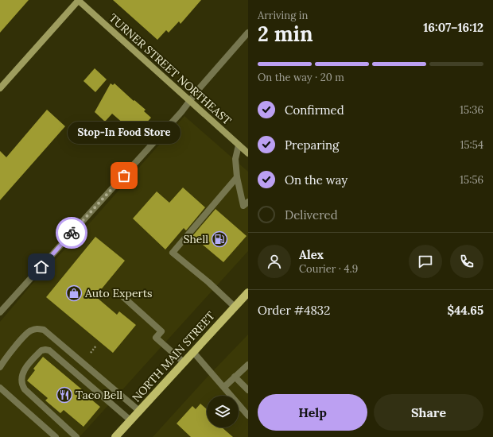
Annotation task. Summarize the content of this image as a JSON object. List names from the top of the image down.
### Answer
{
  "streets": {
    "main road": ["NORTH MAIN STREET"],
    "street": ["TURNER STREET NORTHEAST"]
  },
  "places": {
    "other": ["Stop-In Food Store"],
    "fuel station": ["Shell"],
    "shop": ["Auto Experts"],
    "restaurant": ["Taco Bell"]
  },
  "page": {
    "heading": ["2 min", "Arriving in", "16:07–16:12"],
    "panel": [
      "Alex",
      "Courier · 4.9",
      "Order #4832",
      "$44.65"
    ],
    "bar": "On the way · 20 m",
    "list": [
      ["Confirmed", "15:36"],
      ["Preparing", "15:54"],
      ["On the way", "15:56"],
      "Delivered"
    ],
    "bubble": "Stop-In Food Store",
    "buttons": ["Help", "Share"]
  }
}
